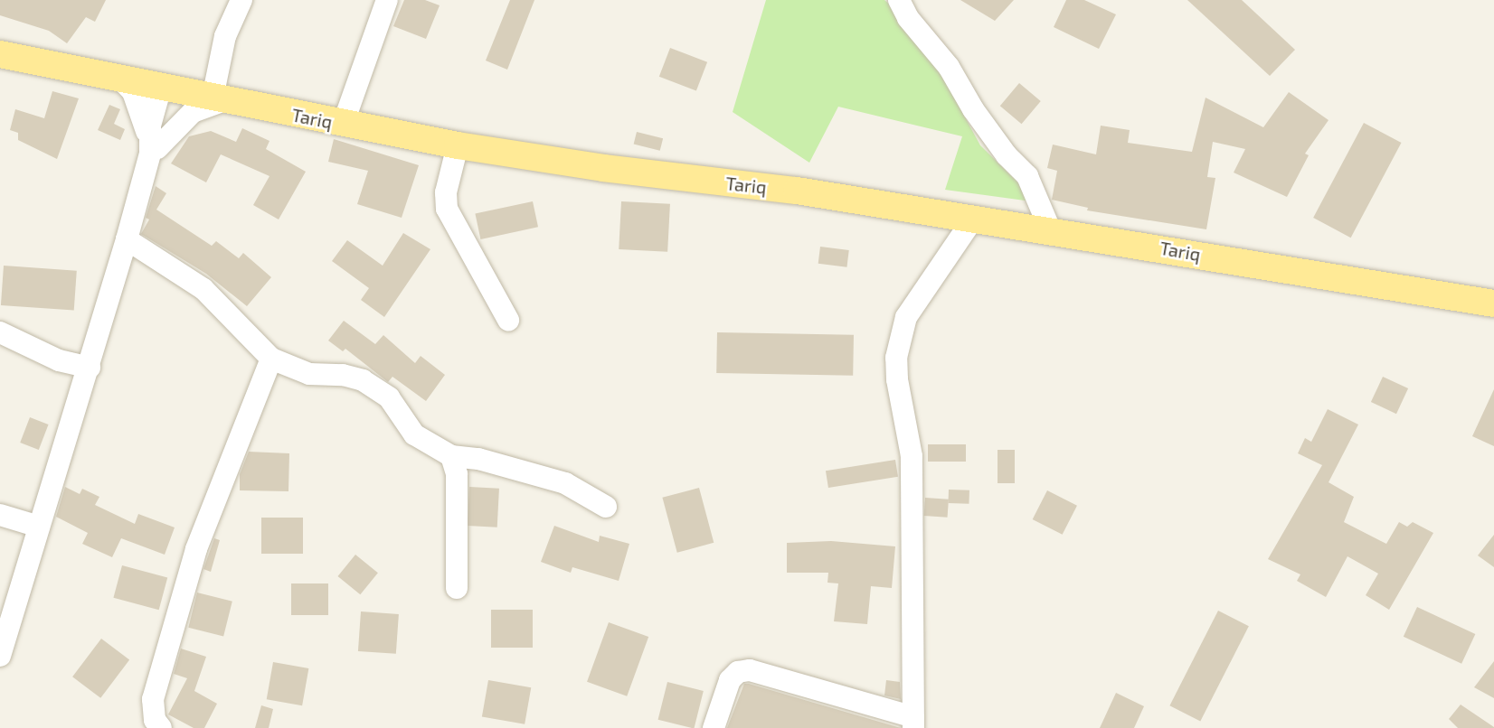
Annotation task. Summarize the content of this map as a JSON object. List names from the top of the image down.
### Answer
{
  "streets": {
    "main road": ["Tariq"]
  }
}
